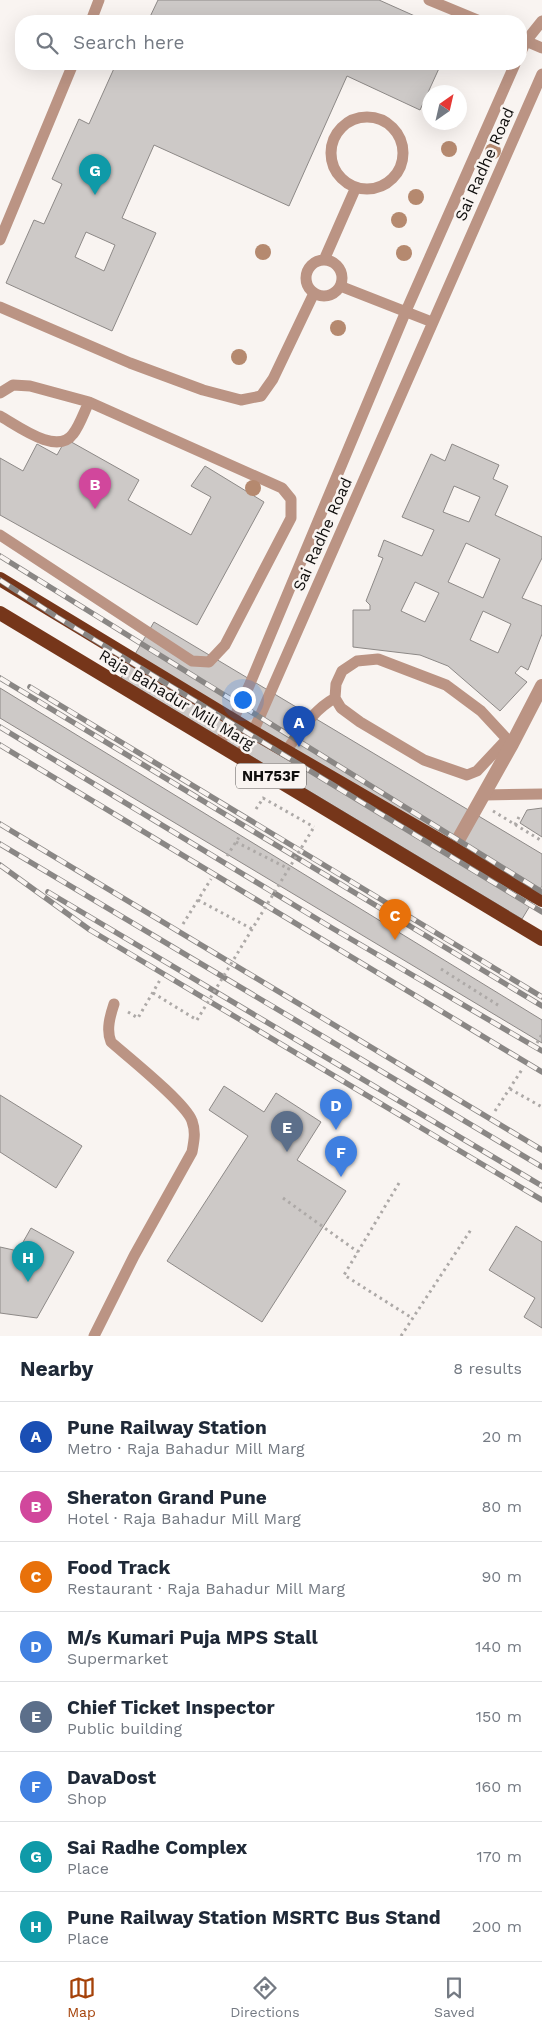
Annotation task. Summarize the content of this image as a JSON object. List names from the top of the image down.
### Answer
{
  "streets": {
    "highway": ["Raja Bahadur Mill Marg", "NH753F"],
    "lane": ["Sai Radhe Road"]
  },
  "crossings": [
    ["Sai Radhe Road", "Raja Bahadur Mill Marg"]
  ],
  "north": "top right",
  "page": {
    "search": "Search here",
    "pins": [
      "G",
      "B",
      "A",
      "C",
      "D",
      "E",
      "F",
      "H"
    ],
    "heading": ["Nearby", "8 results"],
    "list": [
      {
        "mark": "A",
        "name": "Pune Railway Station",
        "note": "Metro · Raja Bahadur Mill Marg",
        "value": "20 m"
      },
      {
        "mark": "B",
        "name": "Sheraton Grand Pune",
        "note": "Hotel · Raja Bahadur Mill Marg",
        "value": "80 m"
      },
      {
        "mark": "C",
        "name": "Food Track",
        "note": "Restaurant · Raja Bahadur Mill Marg",
        "value": "90 m"
      },
      {
        "mark": "D",
        "name": "M/s Kumari Puja MPS Stall",
        "note": "Supermarket",
        "value": "140 m"
      },
      {
        "mark": "E",
        "name": "Chief Ticket Inspector",
        "note": "Public building",
        "value": "150 m"
      },
      {
        "mark": "F",
        "name": "DavaDost",
        "note": "Shop",
        "value": "160 m"
      },
      {
        "mark": "G",
        "name": "Sai Radhe Complex",
        "note": "Place",
        "value": "170 m"
      },
      {
        "mark": "H",
        "name": "Pune Railway Station MSRTC Bus Stand",
        "note": "Place",
        "value": "200 m"
      }
    ],
    "nav": ["Map", "Directions", "Saved"]
  }
}
